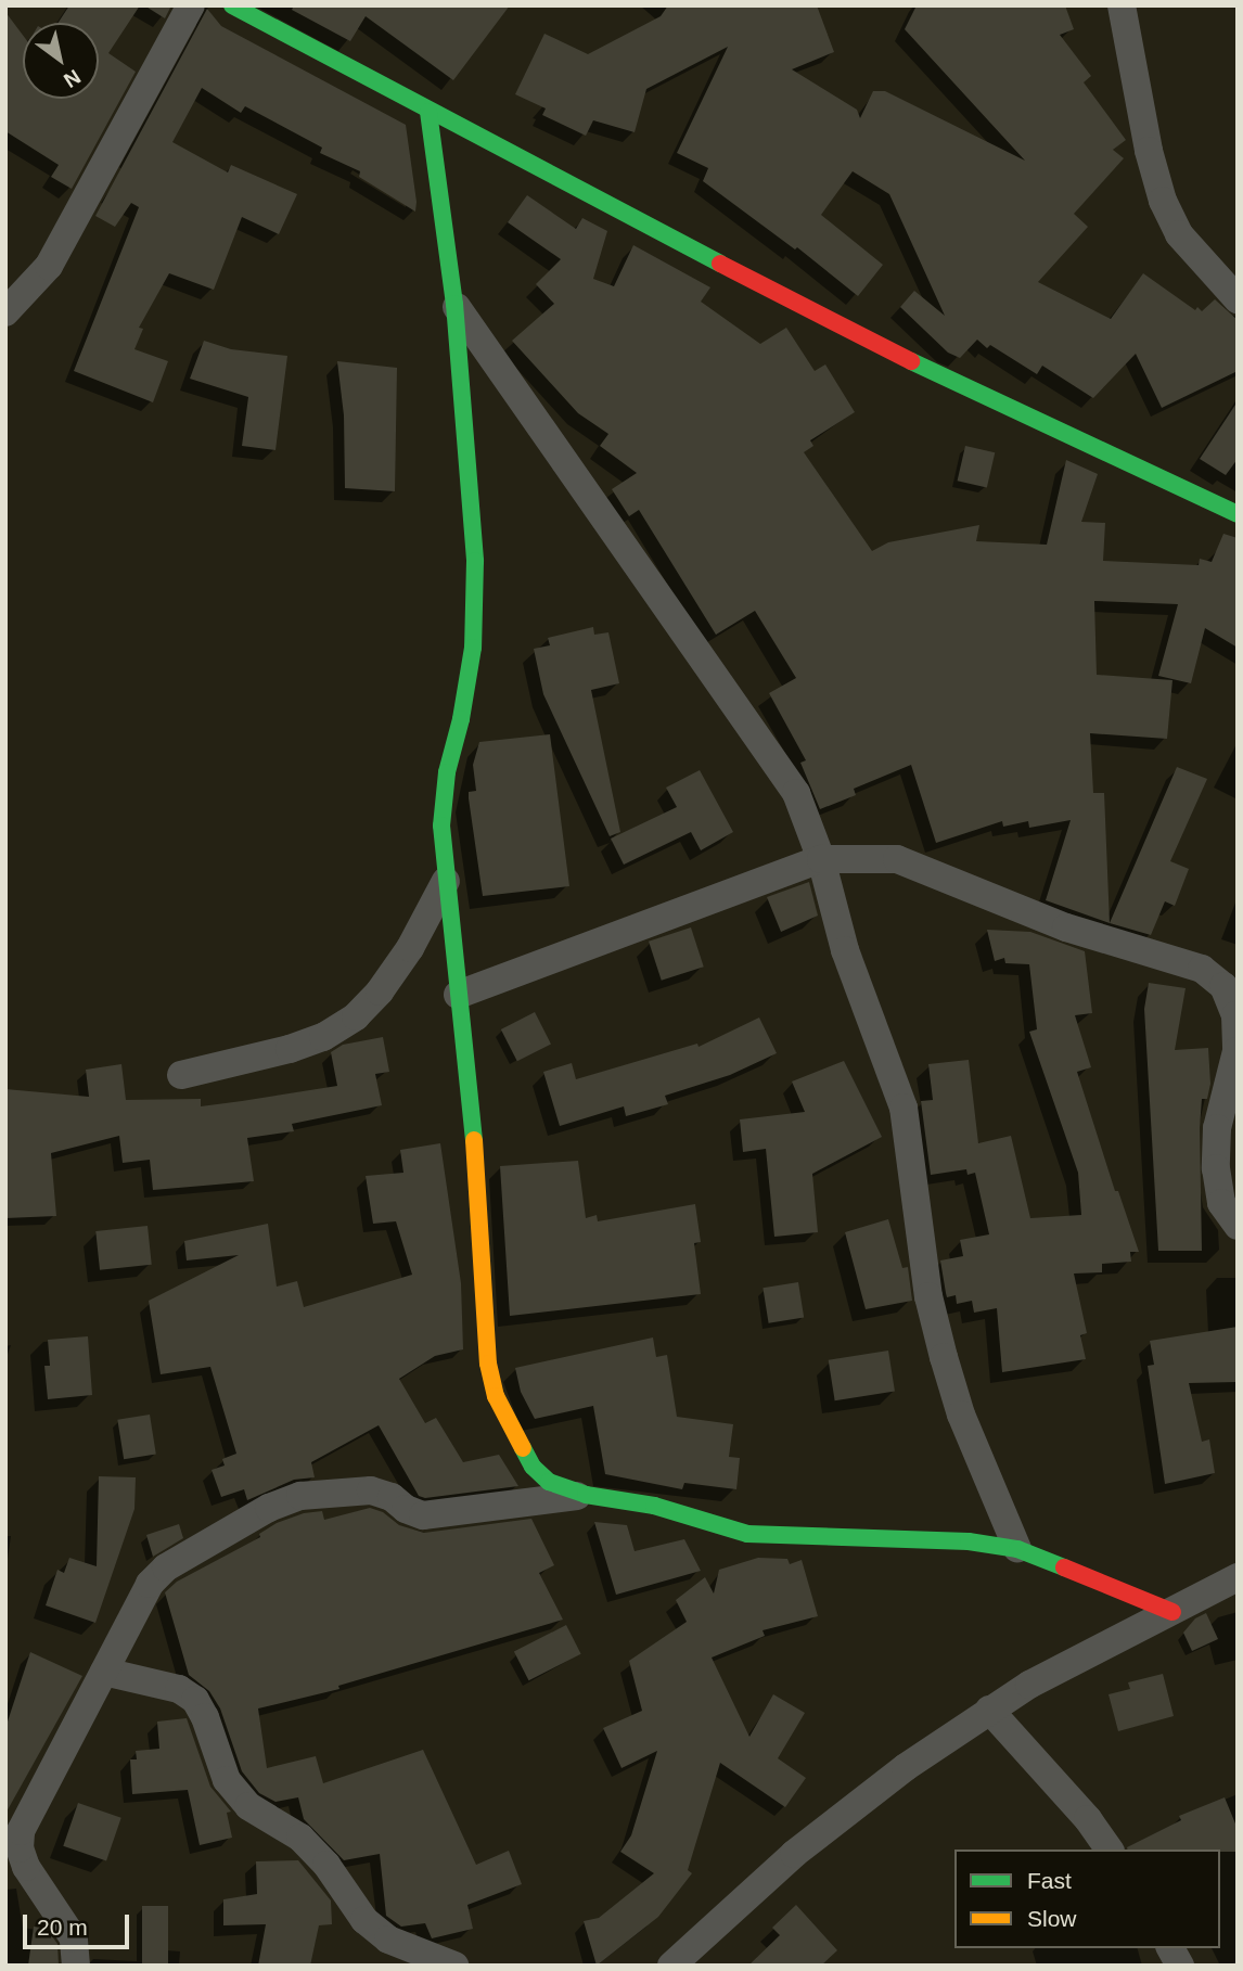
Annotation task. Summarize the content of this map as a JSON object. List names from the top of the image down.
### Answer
{
  "legend": ["Fast", "Slow"],
  "scale_bar": "20 m",
  "north": "bottom right"
}
